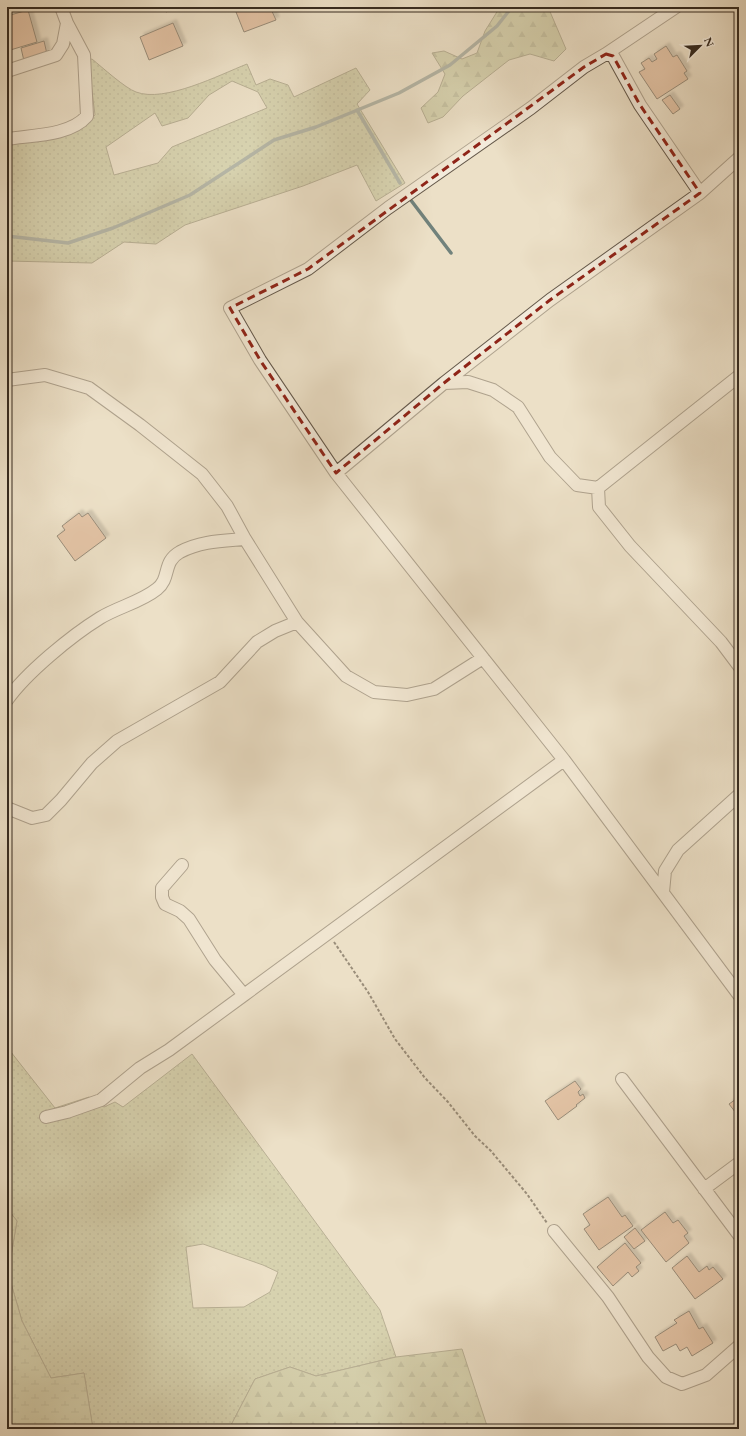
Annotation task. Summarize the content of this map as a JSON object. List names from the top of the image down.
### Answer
{
  "north": "top right"
}
